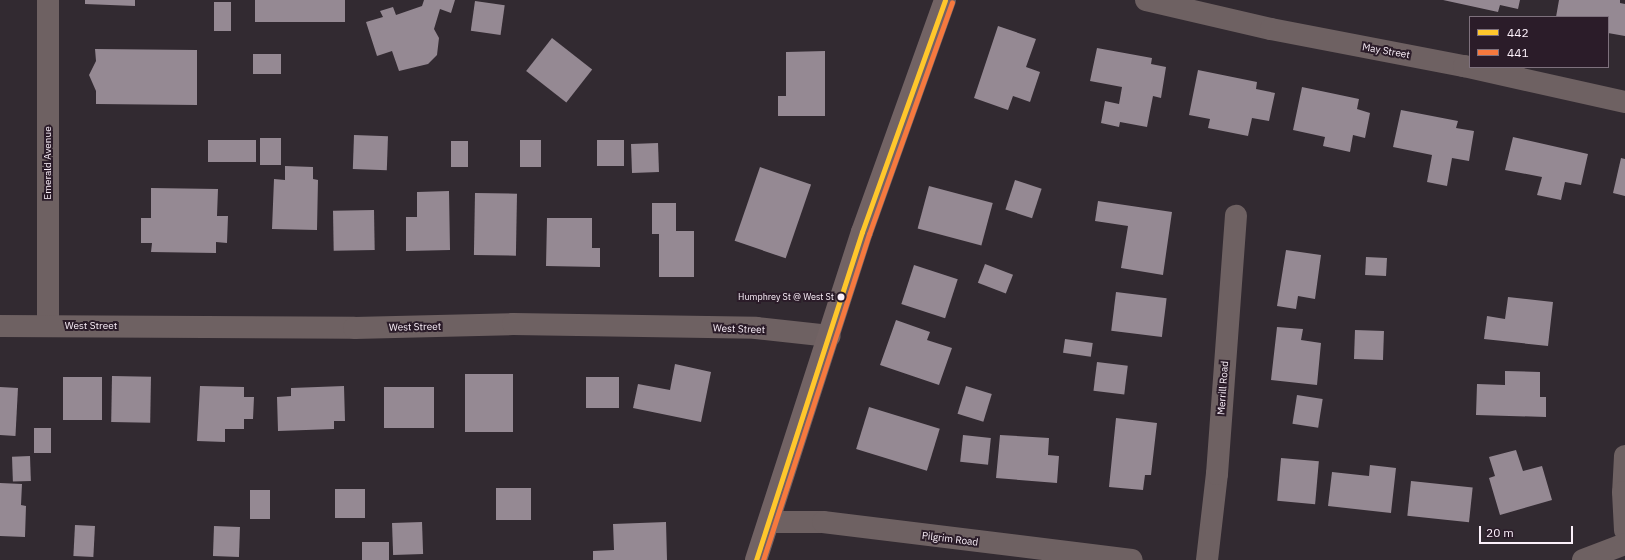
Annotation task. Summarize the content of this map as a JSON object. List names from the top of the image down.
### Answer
{
  "streets": {
    "street": [
      "May Street",
      "Emerald Avenue",
      "West Street",
      "Merrill Road",
      "Pilgrim Road"
    ]
  },
  "crossings": [
    ["Emerald Avenue", "West Street"]
  ],
  "places": ["Humphrey St @ West St"],
  "lines": ["transit line 442", "transit line 441"],
  "legend": ["442", "441"],
  "scale_bar": "20 m"
}
